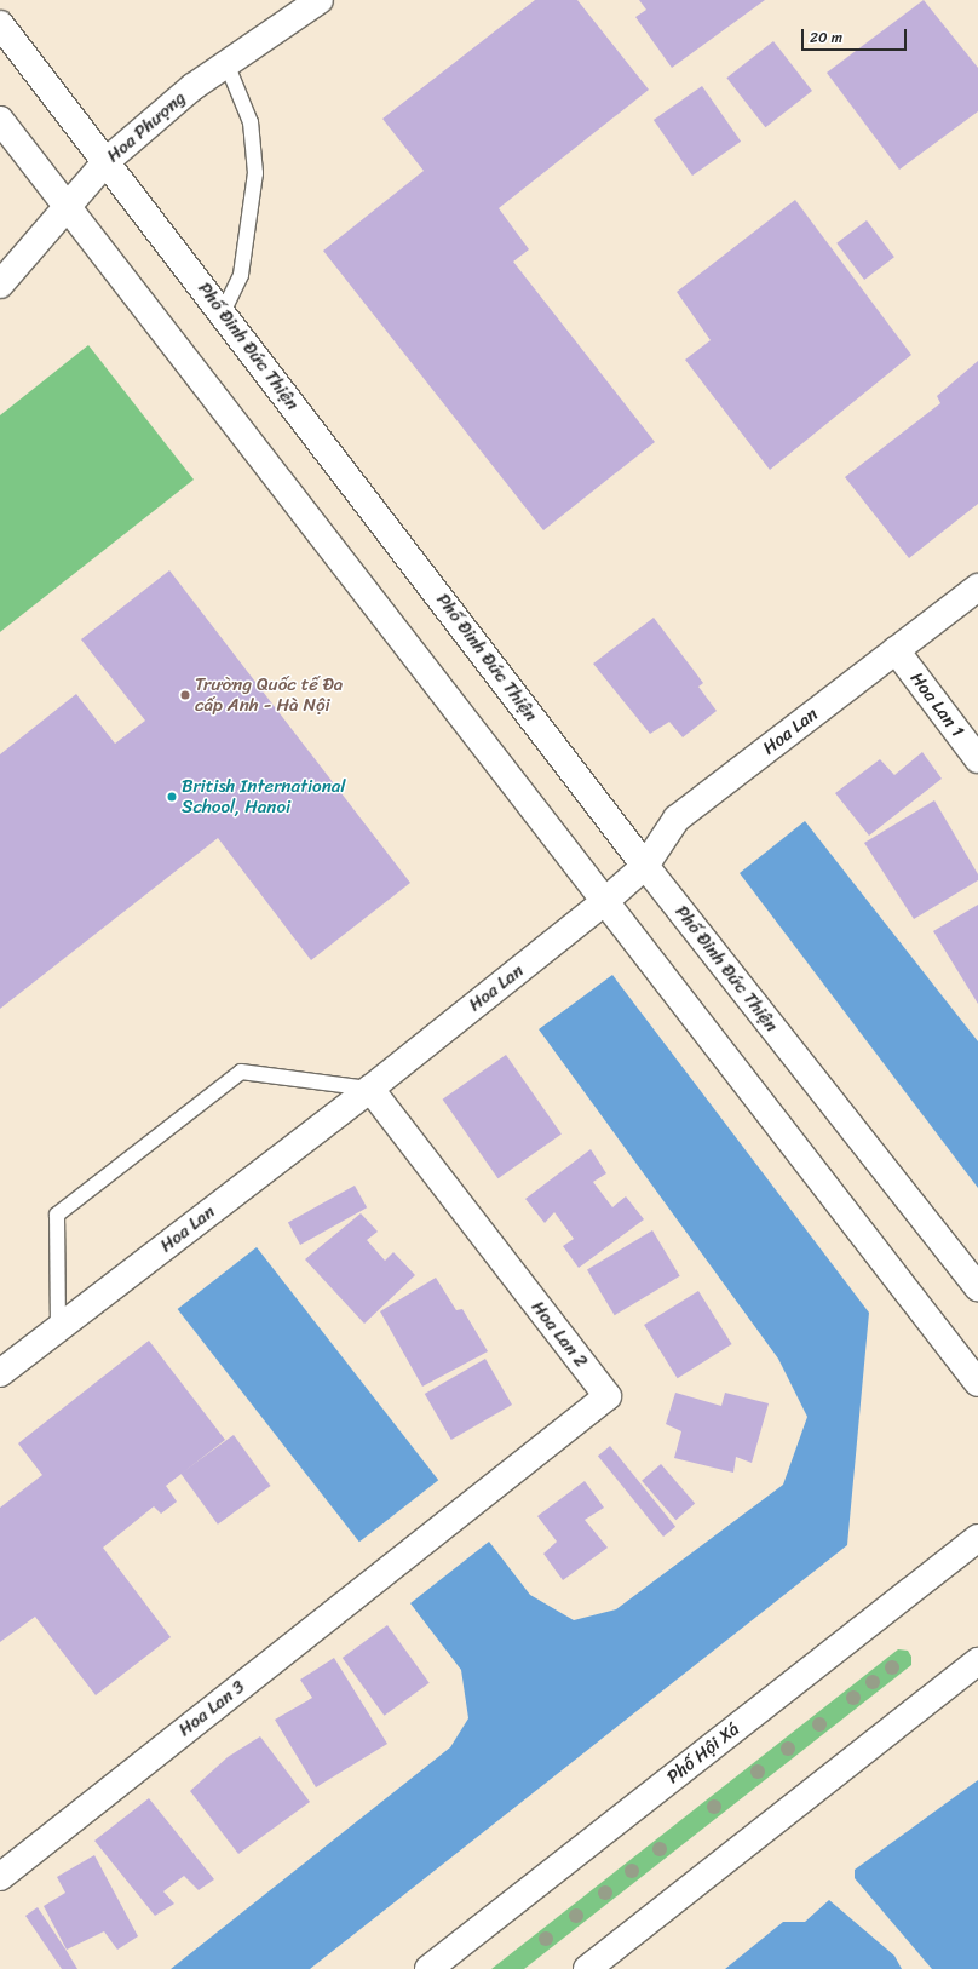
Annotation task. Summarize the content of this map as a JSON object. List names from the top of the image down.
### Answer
{
  "streets": {
    "street": [
      "Hoa Phượng",
      "Phố Đinh Đức Thiện",
      "Hoa Lan 1",
      "Hoa Lan",
      "Hoa Lan 2",
      "Hoa Lan 3",
      "Phố Hội Xá"
    ]
  },
  "crossings": [
    ["Hoa Phượng", "Phố Đinh Đức Thiện"],
    ["Phố Đinh Đức Thiện", "Hoa Lan"],
    ["Hoa Lan 1", "Hoa Lan"],
    ["Hoa Lan", "Hoa Lan 2"],
    ["Hoa Lan 2", "Hoa Lan 3"]
  ],
  "places": ["Trường Quốc tế Đa cấp Anh - Hà Nội", "British International School, Hanoi"],
  "scale_bar": "20 m"
}
